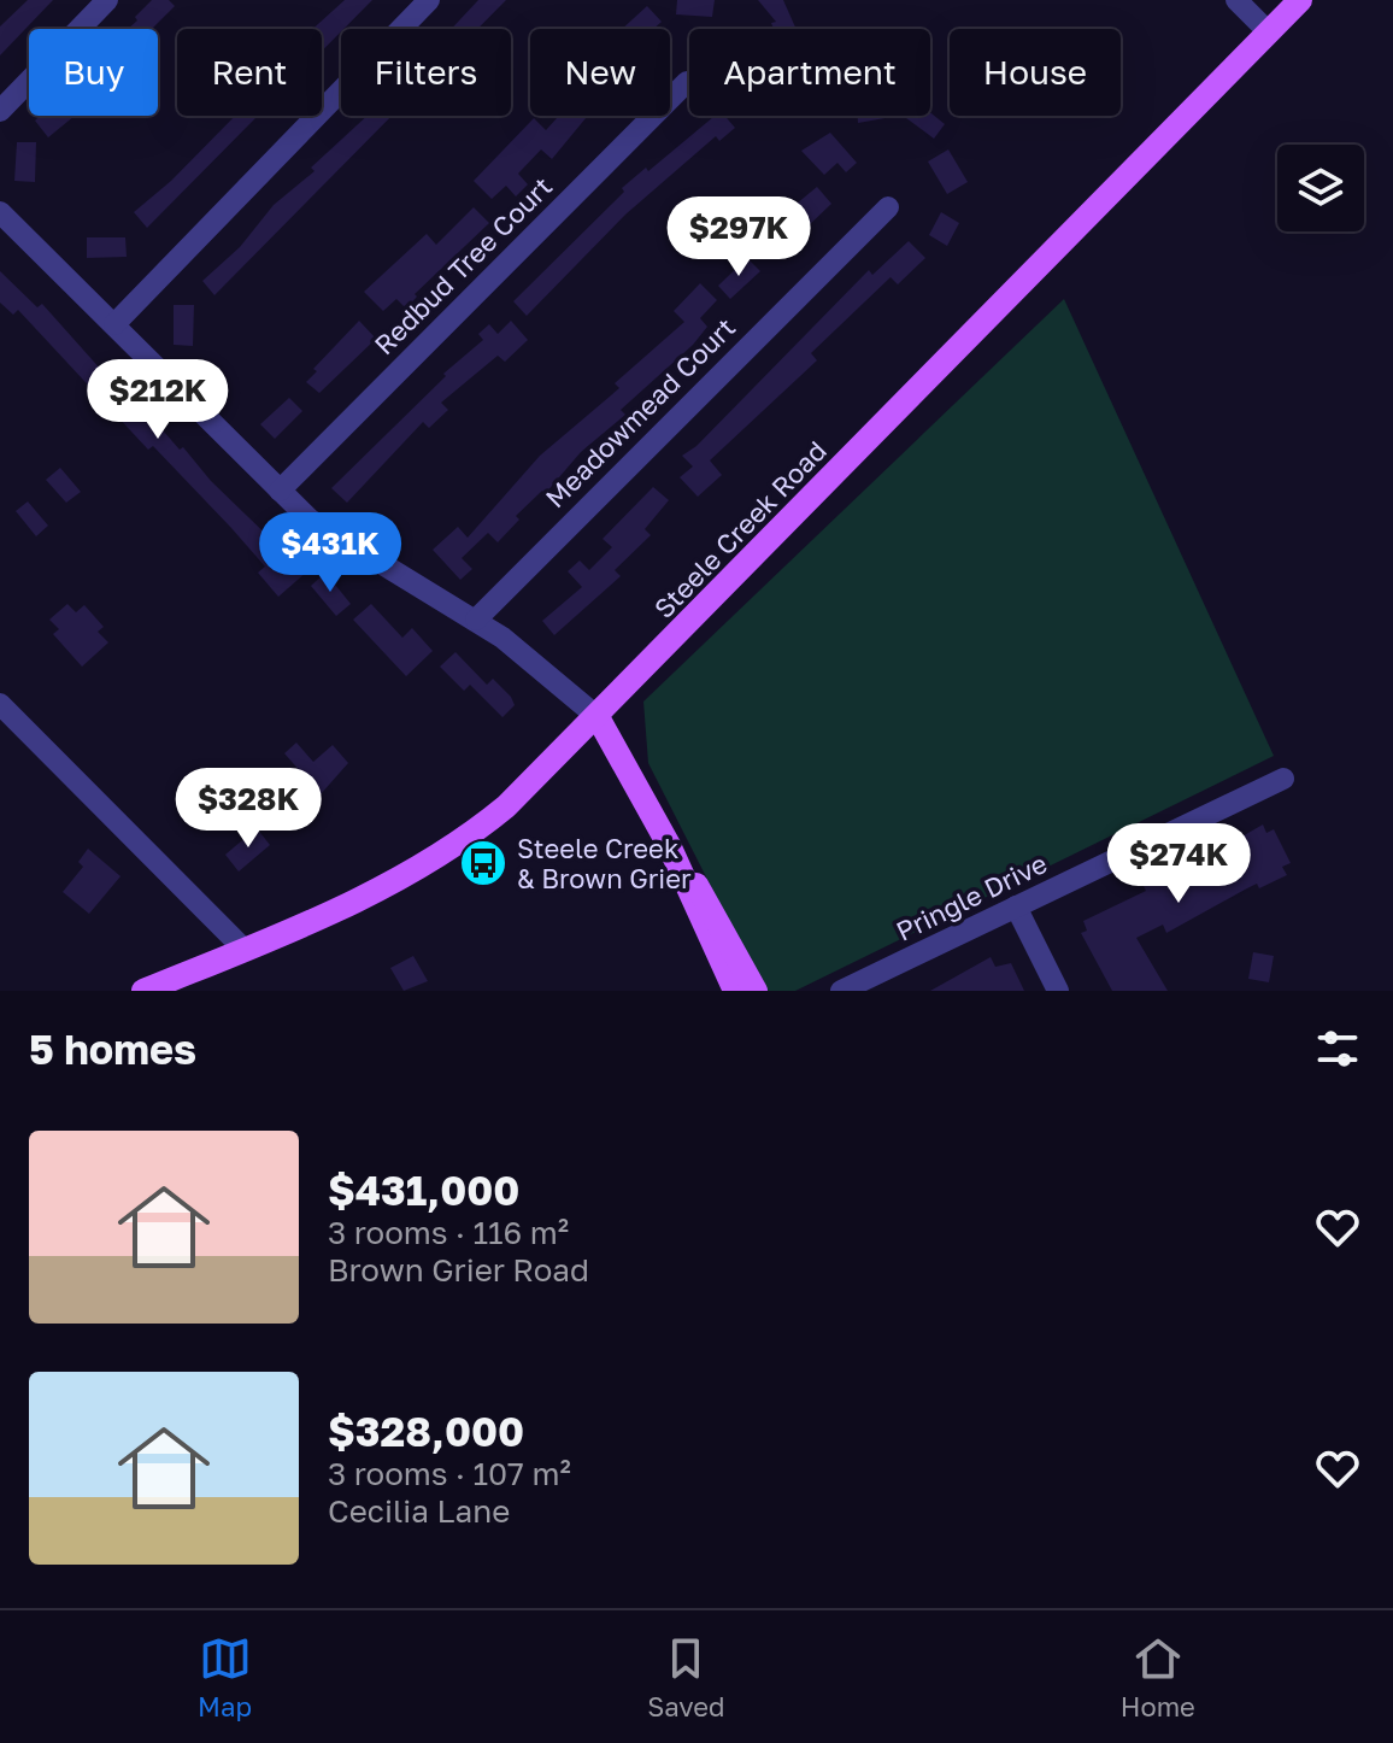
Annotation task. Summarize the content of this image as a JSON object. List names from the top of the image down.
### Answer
{
  "streets": {
    "main road": ["Steele Creek Road"],
    "street": ["Redbud Tree Court", "Meadowmead Court", "Pringle Drive"]
  },
  "places": {
    "bus stop": ["Steele Creek & Brown Grier"]
  },
  "page": {
    "chip": [
      "Buy",
      "Rent",
      "Filters",
      "New",
      "Apartment",
      "House"
    ],
    "price": [
      "$297K",
      "$212K",
      "$431K",
      "$328K",
      "$274K"
    ],
    "heading": "5 homes",
    "list": [
      {
        "name": "$431,000",
        "note": "3 rooms · 116 m² · Brown Grier Road"
      },
      {
        "name": "$328,000",
        "note": "3 rooms · 107 m² · Cecilia Lane"
      }
    ],
    "tabs": ["Map", "Saved", "Home"]
  }
}
